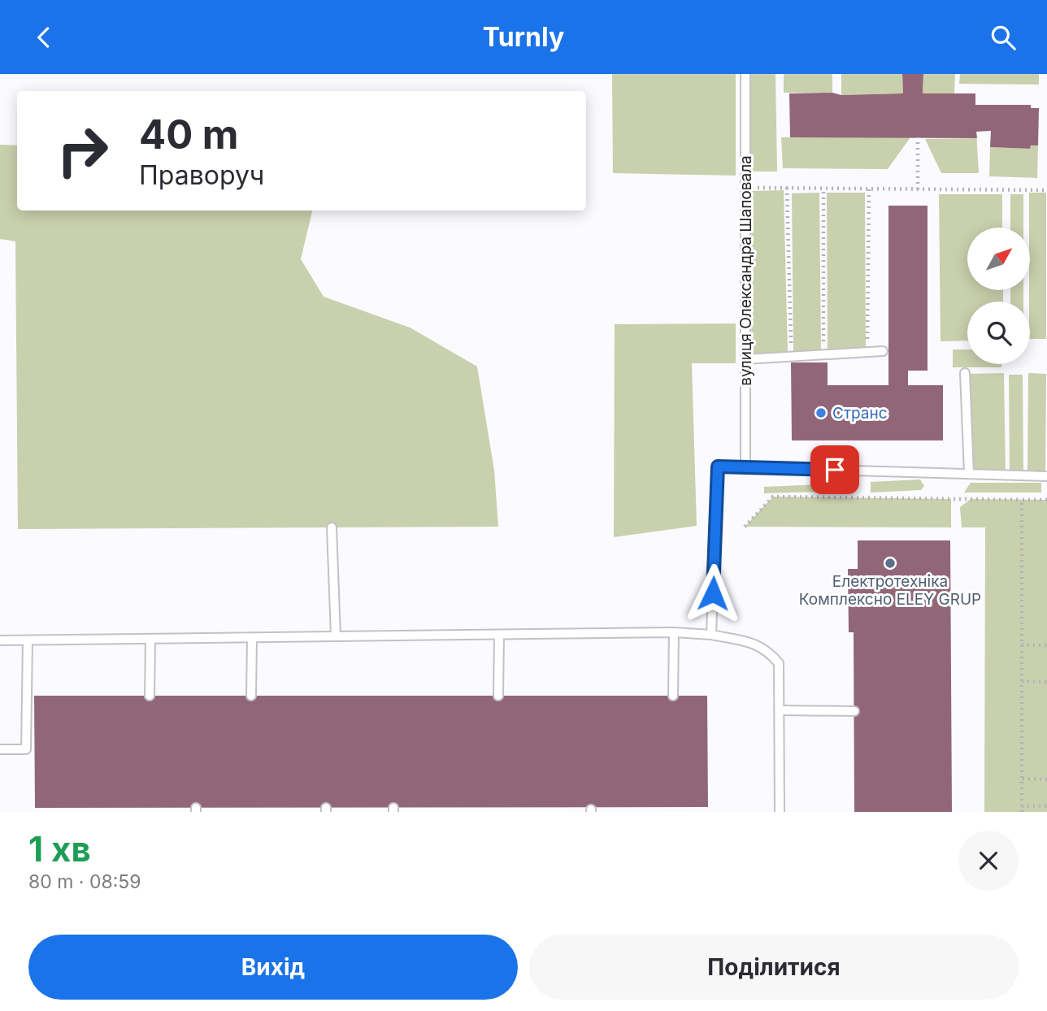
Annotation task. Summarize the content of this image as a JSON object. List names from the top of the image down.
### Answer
{
  "streets": {
    "lane": ["вулиця Олександра Шаповала"]
  },
  "places": ["Странс", "Електротехніка Комплексно ELEY GRUP"],
  "north": "top right",
  "page": {
    "header": "Turnly",
    "turn": ["40 m", "Праворуч"],
    "heading": ["1 хв", "80 m · 08:59"],
    "buttons": ["Вихід", "Поділитися"]
  }
}
